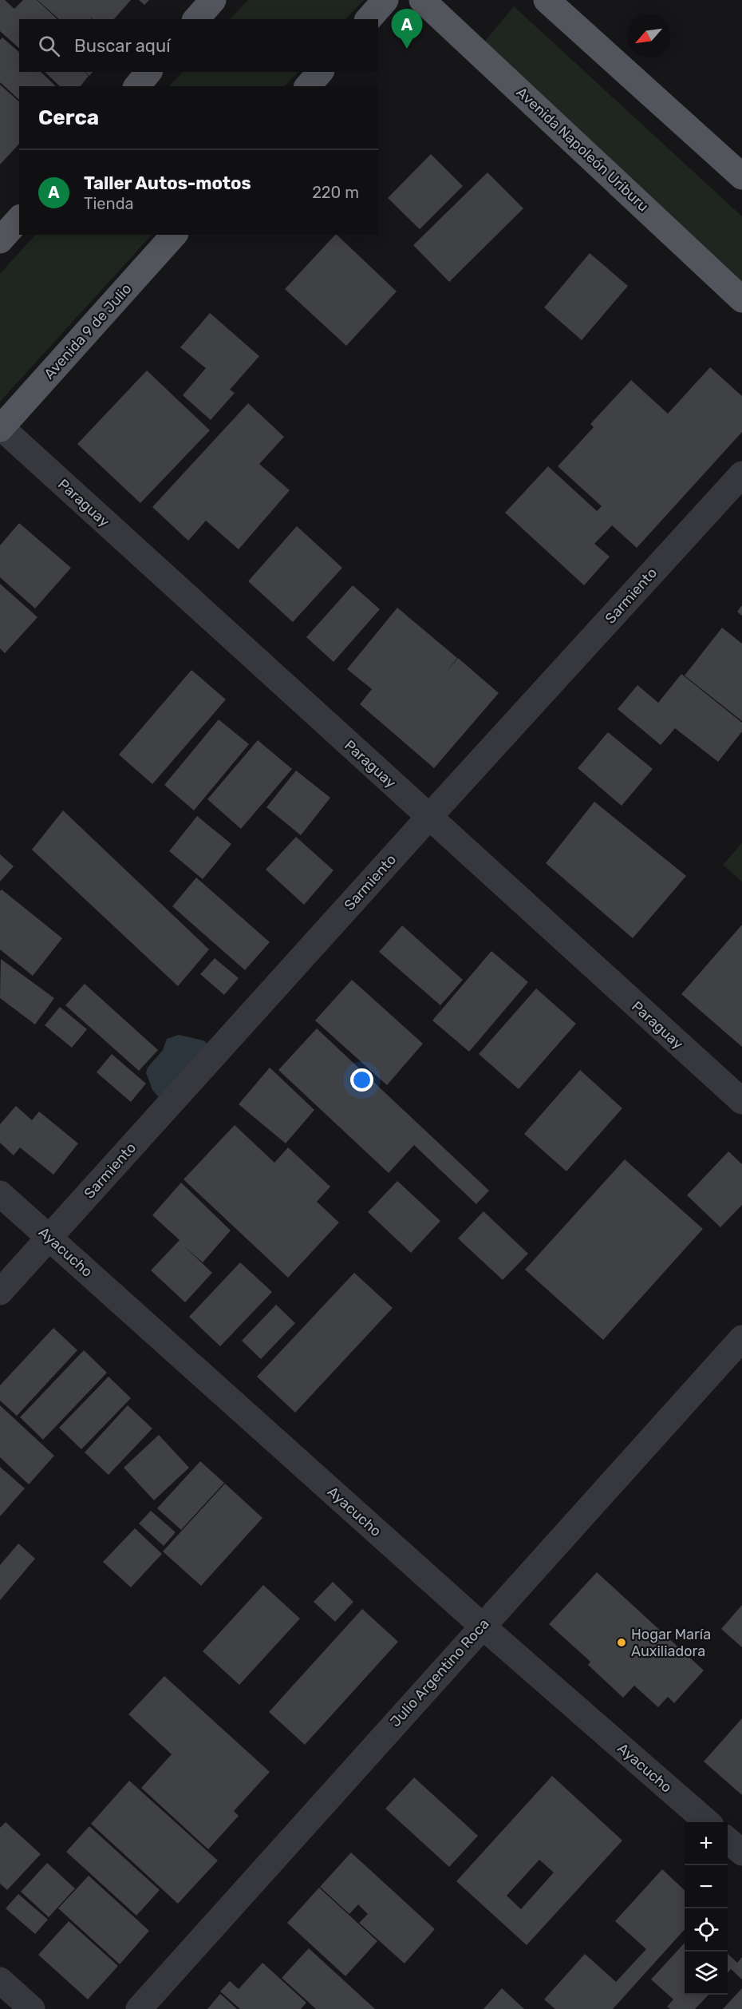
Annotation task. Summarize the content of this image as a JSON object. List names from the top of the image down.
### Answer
{
  "streets": {
    "main road": ["Avenida Napoleón Uriburu", "Avenida 9 de Julio"],
    "street": [
      "Paraguay",
      "Sarmiento",
      "Ayacucho",
      "Julio Argentino Roca"
    ]
  },
  "crossings": [
    ["Avenida 9 de Julio", "Paraguay"],
    ["Paraguay", "Sarmiento"],
    ["Sarmiento", "Ayacucho"],
    ["Ayacucho", "Julio Argentino Roca"]
  ],
  "places": ["Hogar María Auxiliadora"],
  "north": "bottom left",
  "page": {
    "pins": "A",
    "search": "Buscar aquí",
    "heading": "Cerca",
    "list": [
      {
        "mark": "A",
        "name": "Taller Autos-motos",
        "note": "Tienda",
        "value": "220 m"
      }
    ],
    "map_buttons": ["+", "−"]
  }
}
